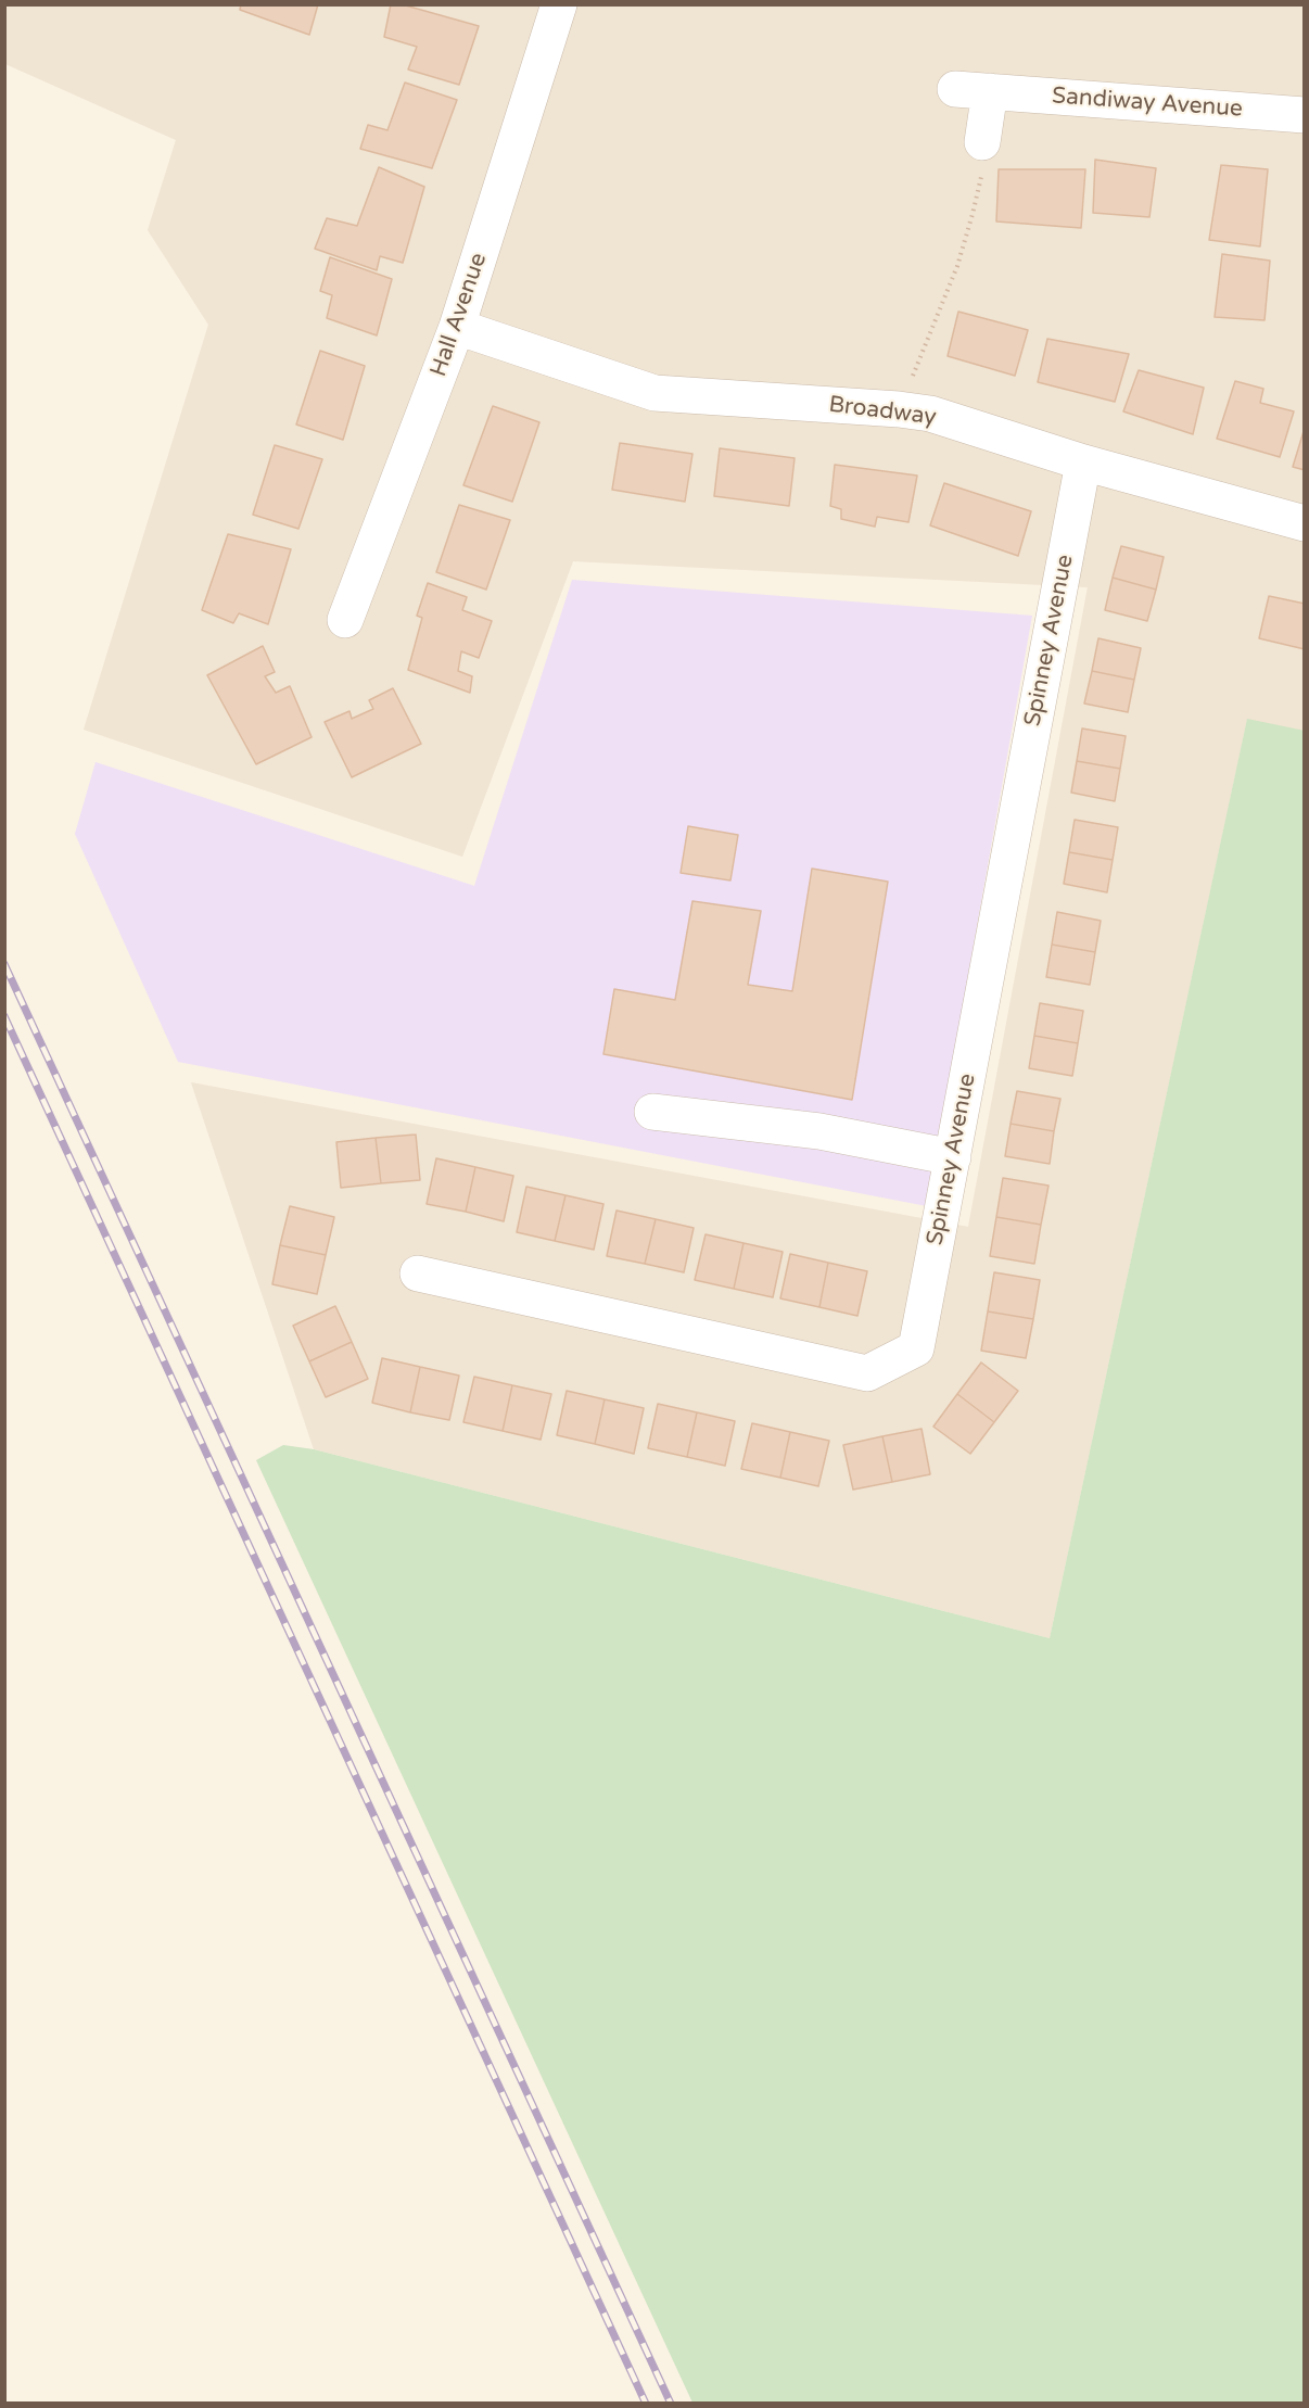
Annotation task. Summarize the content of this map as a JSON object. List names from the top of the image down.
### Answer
{
  "streets": {
    "street": [
      "Sandiway Avenue",
      "Hall Avenue",
      "Broadway",
      "Spinney Avenue"
    ]
  },
  "crossings": [
    ["Hall Avenue", "Broadway"],
    ["Broadway", "Spinney Avenue"]
  ]
}
